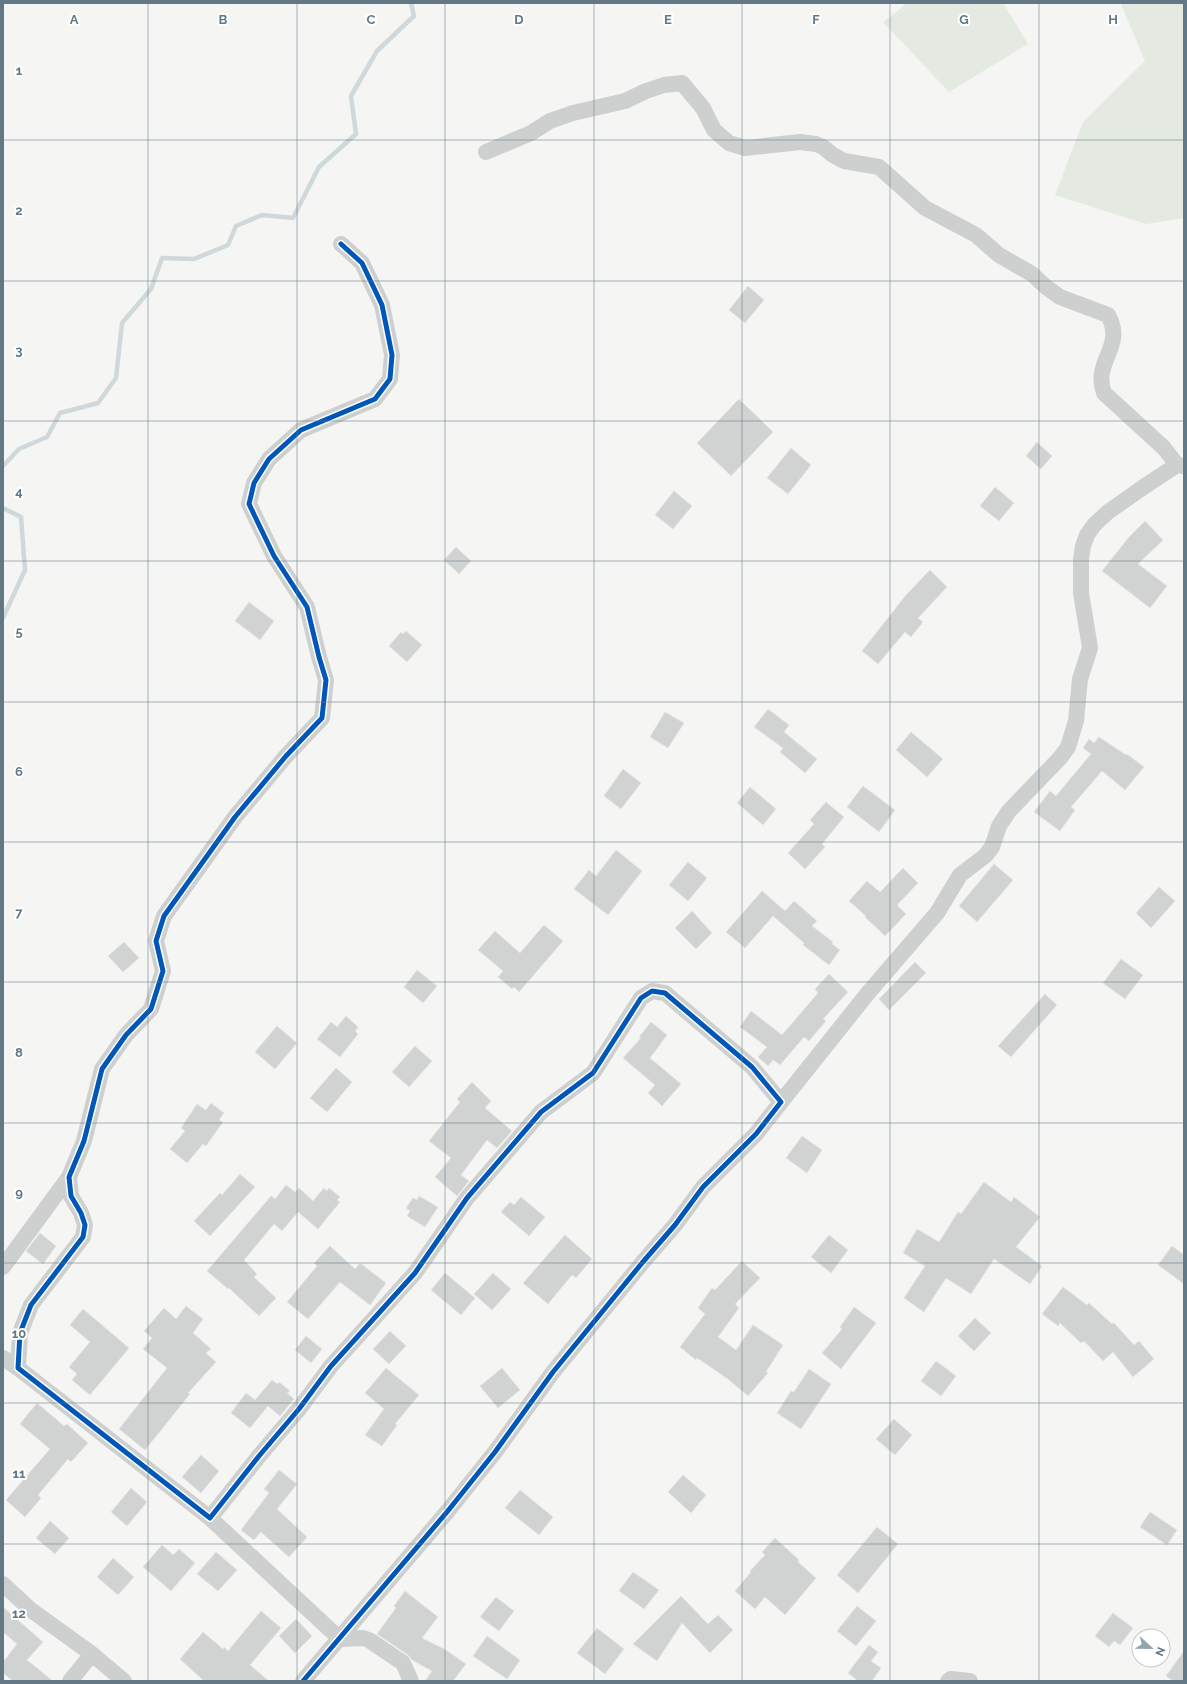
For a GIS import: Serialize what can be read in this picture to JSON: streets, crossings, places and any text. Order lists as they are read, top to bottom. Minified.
{"north":"right","grid":{"columns":["A","B","C","D","E","F","G","H"],"rows":["1","2","3","4","5","6","7","8","9","10","11","12"]}}
